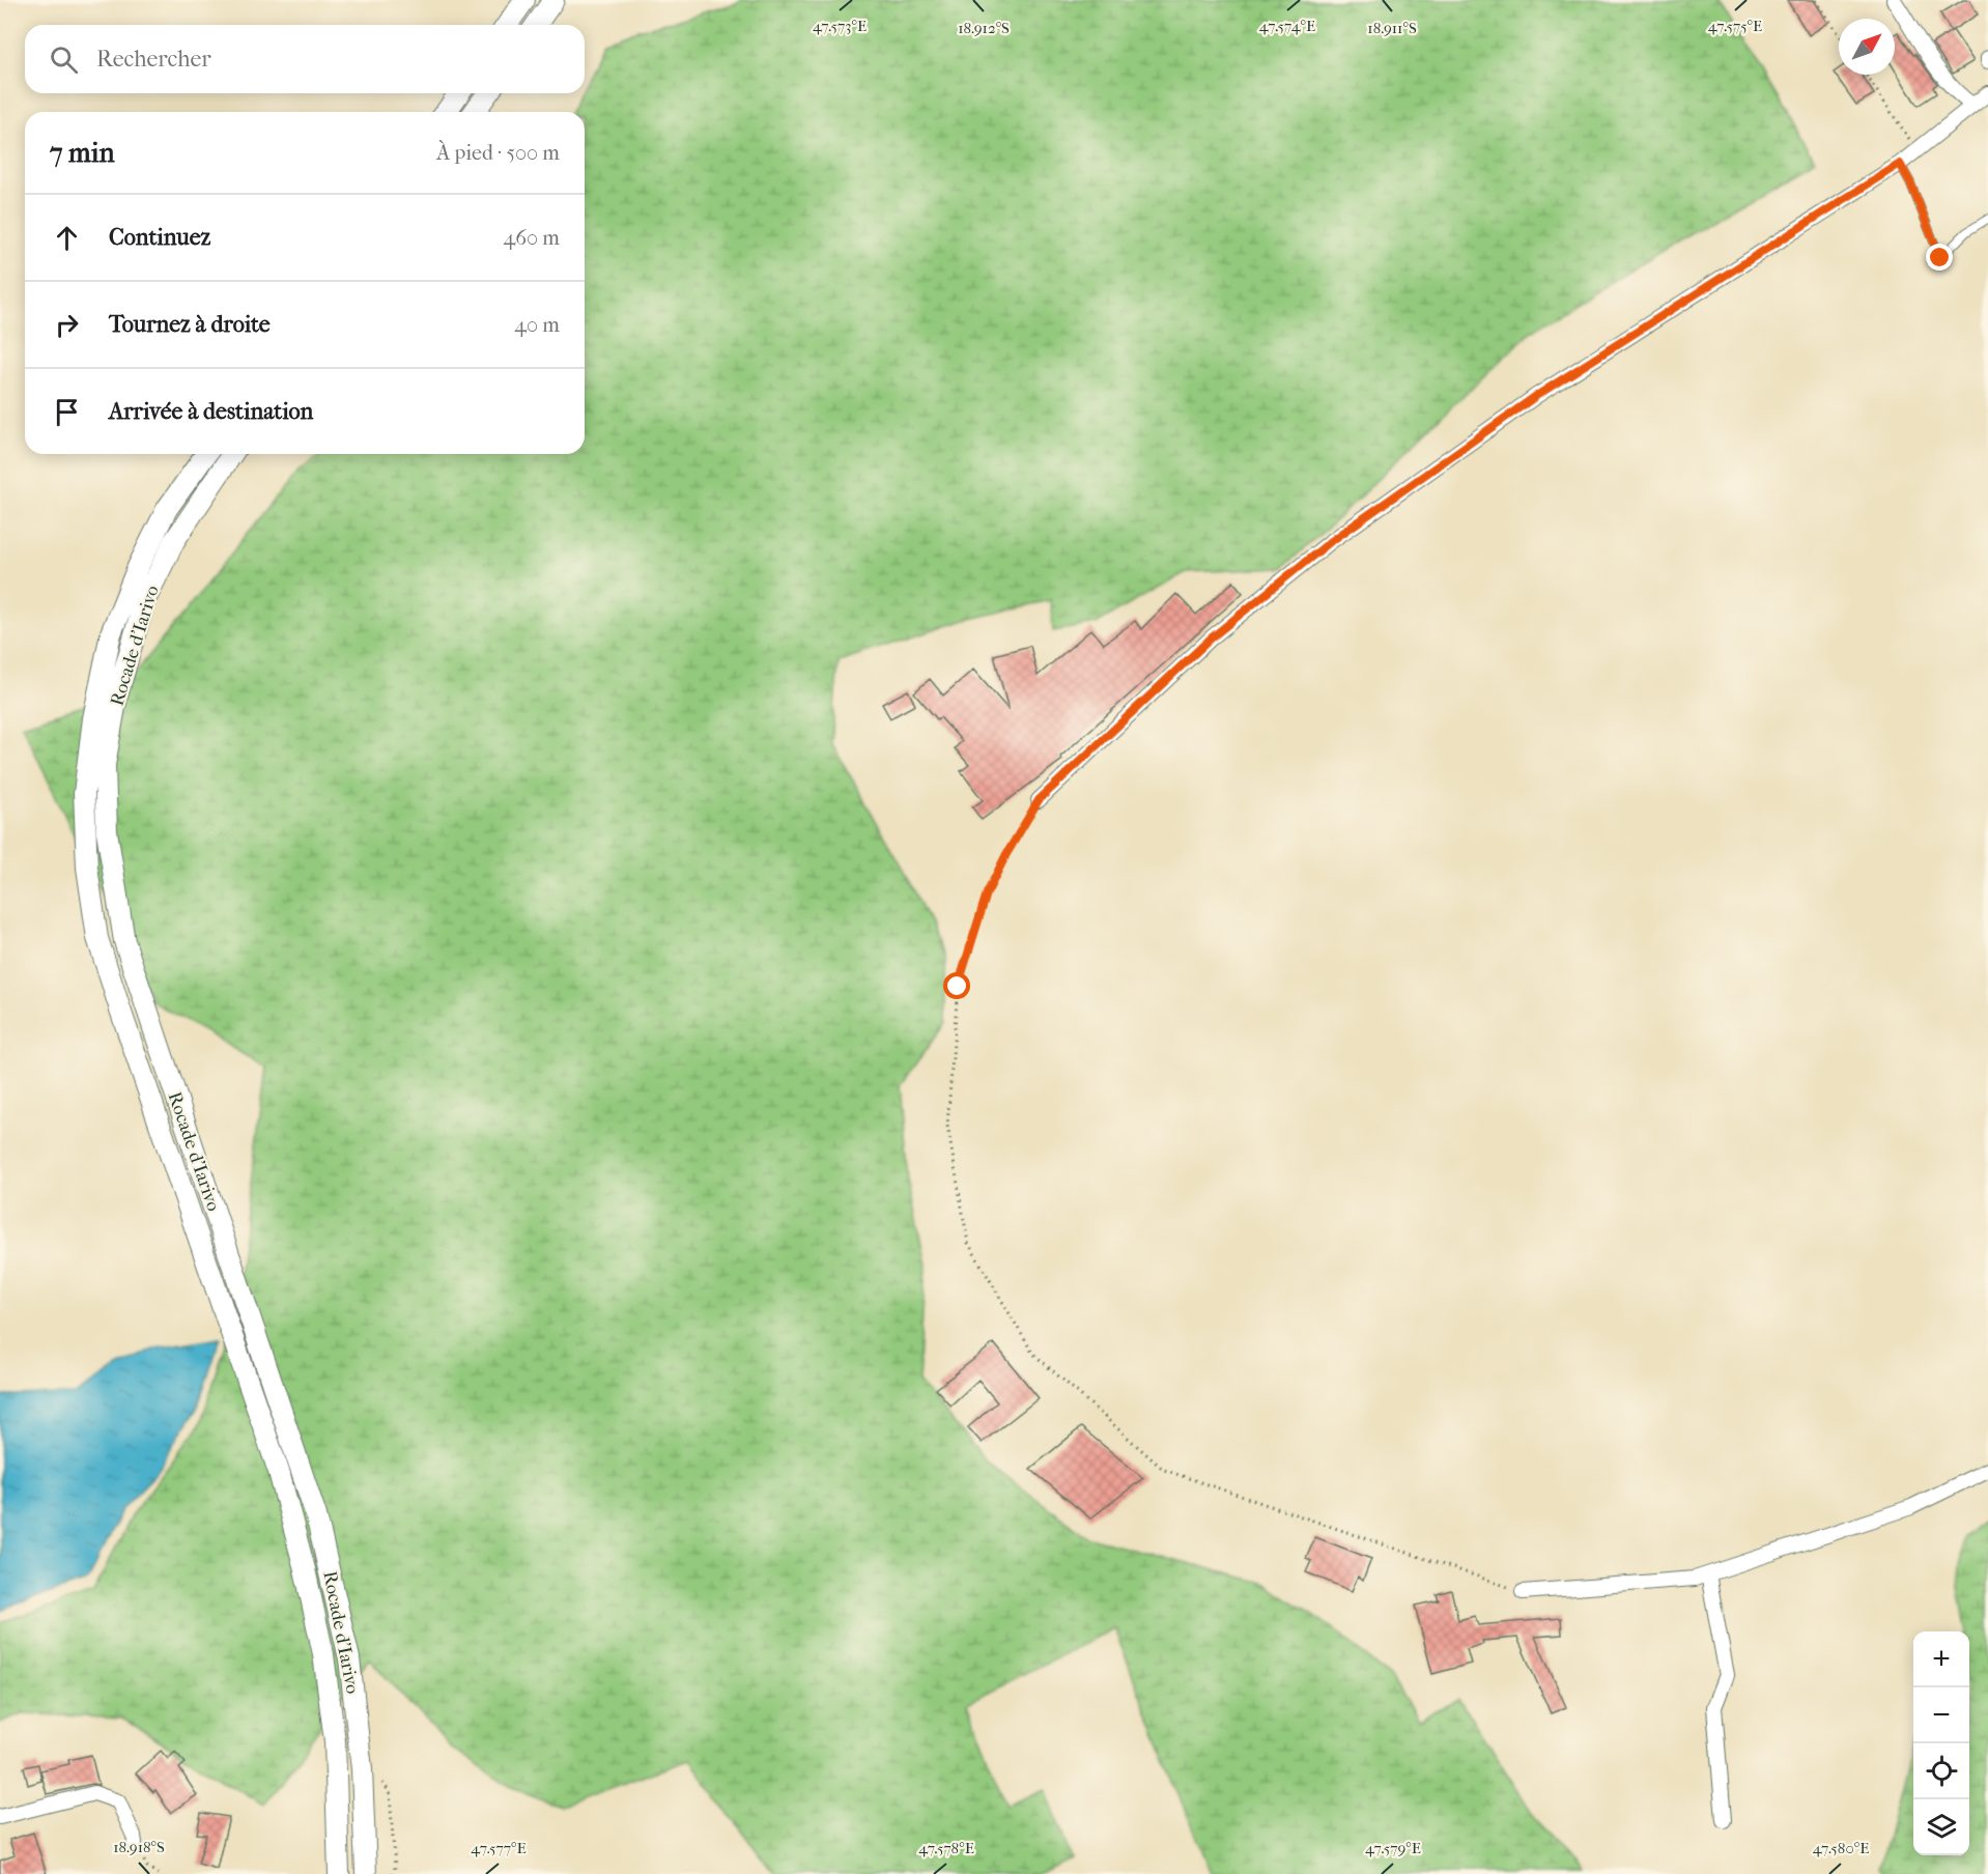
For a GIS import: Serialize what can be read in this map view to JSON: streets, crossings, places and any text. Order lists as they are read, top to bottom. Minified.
{"streets":{"main road":["Rocade d'Iarivo"]},"north":"top right","page":{"search":"Rechercher","heading":["7 min","À pied · 500 m"],"list":[["Continuez","460 m"],["Tournez à droite","40 m"],"Arrivée à destination"],"map_buttons":["+","−"]},"coordinates":["47.573°E","47.574°E","47.575°E","18.912°S","18.911°S","18.918°S","47.577°E","47.578°E","47.579°E","47.580°E"]}
